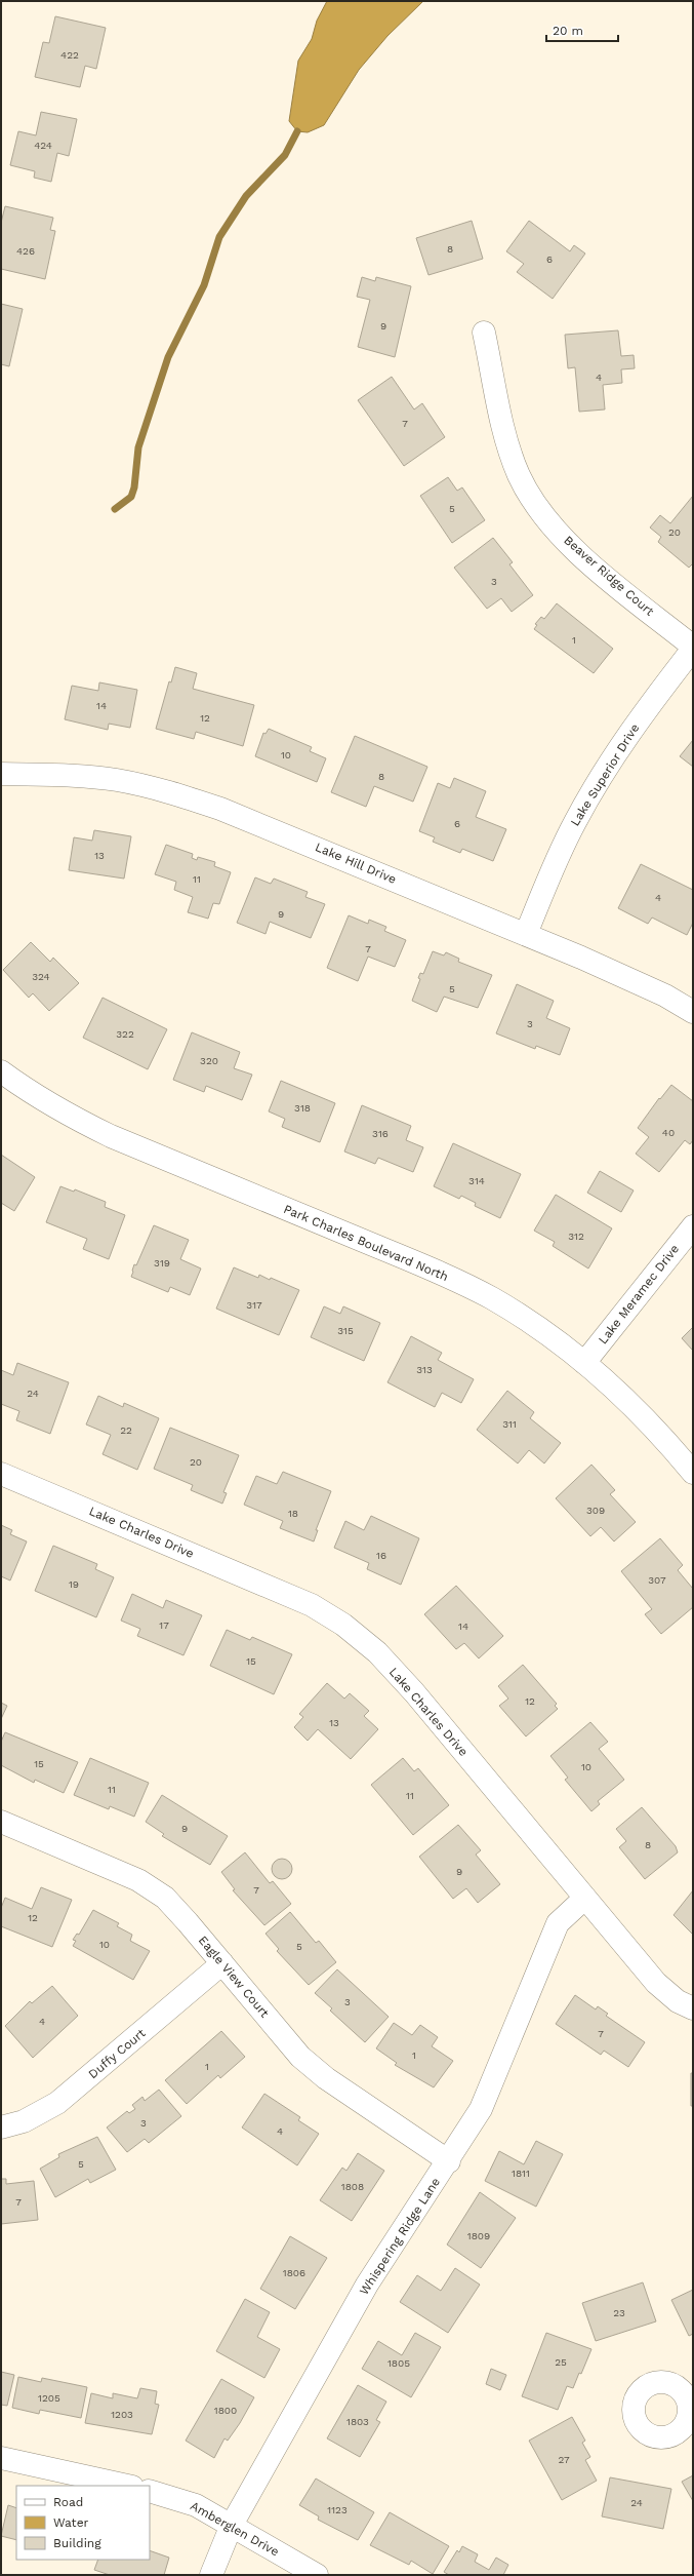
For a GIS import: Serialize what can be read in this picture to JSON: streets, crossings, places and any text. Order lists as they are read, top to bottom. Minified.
{"streets":{"street":["Beaver Ridge Court","Lake Superior Drive","Lake Hill Drive","Park Charles Boulevard North","Lake Meramec Drive","Lake Charles Drive","Eagle View Court","Duffy Court","Whispering Ridge Lane","Amberglen Drive"]},"crossings":[["Beaver Ridge Court","Lake Superior Drive"],["Lake Superior Drive","Lake Hill Drive"],["Park Charles Boulevard North","Lake Meramec Drive"],["Lake Charles Drive","Whispering Ridge Lane"],["Eagle View Court","Duffy Court"],["Eagle View Court","Whispering Ridge Lane"],["Whispering Ridge Lane","Amberglen Drive"]],"house_numbers":["422","424","8","426","6","9","4","7","5","20","3","1","14","12","10","8","6","13","11","4","9","7","324","5","3","322","320","318","40","316","314","312","319","317","315","313","24","311","22","20","309","18","16","307","19","17","14","15","12","13","15","10","11","11","9","8","9","7","12","10","5","3","4","7","1","1","3","4","5","1811","1808","7","1809","1806","23","25","1805","1205","1800","1203","1803","27","24","1123"],"legend":["Road","Water","Building"],"scale_bar":"20 m"}
